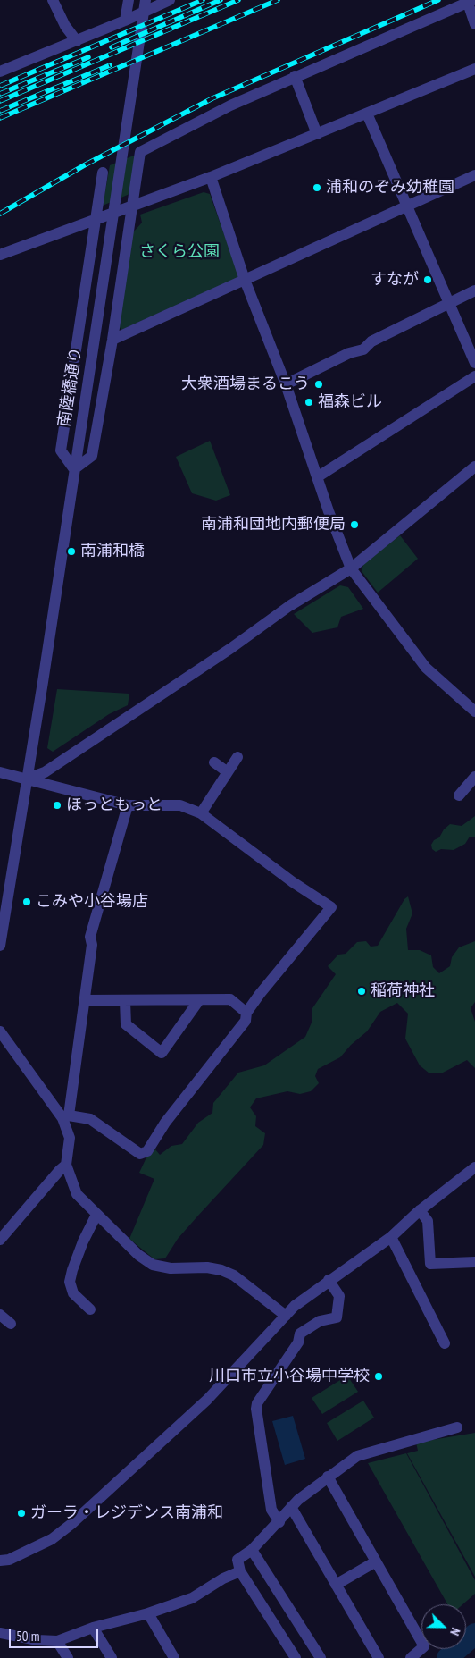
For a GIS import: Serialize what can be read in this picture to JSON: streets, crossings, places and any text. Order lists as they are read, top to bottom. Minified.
{"streets":{"street":["南陸橋通り"]},"parks":["さくら公園"],"places":["浦和のぞみ幼稚園","すなが","大衆酒場まるこう","福森ビル","南浦和団地内郵便局","南浦和橋","ほっともっと","こみや小谷場店","稲荷神社","川口市立小谷場中学校","ガーラ・レジデンス南浦和"],"scale_bar":"50 m","north":"bottom right"}
